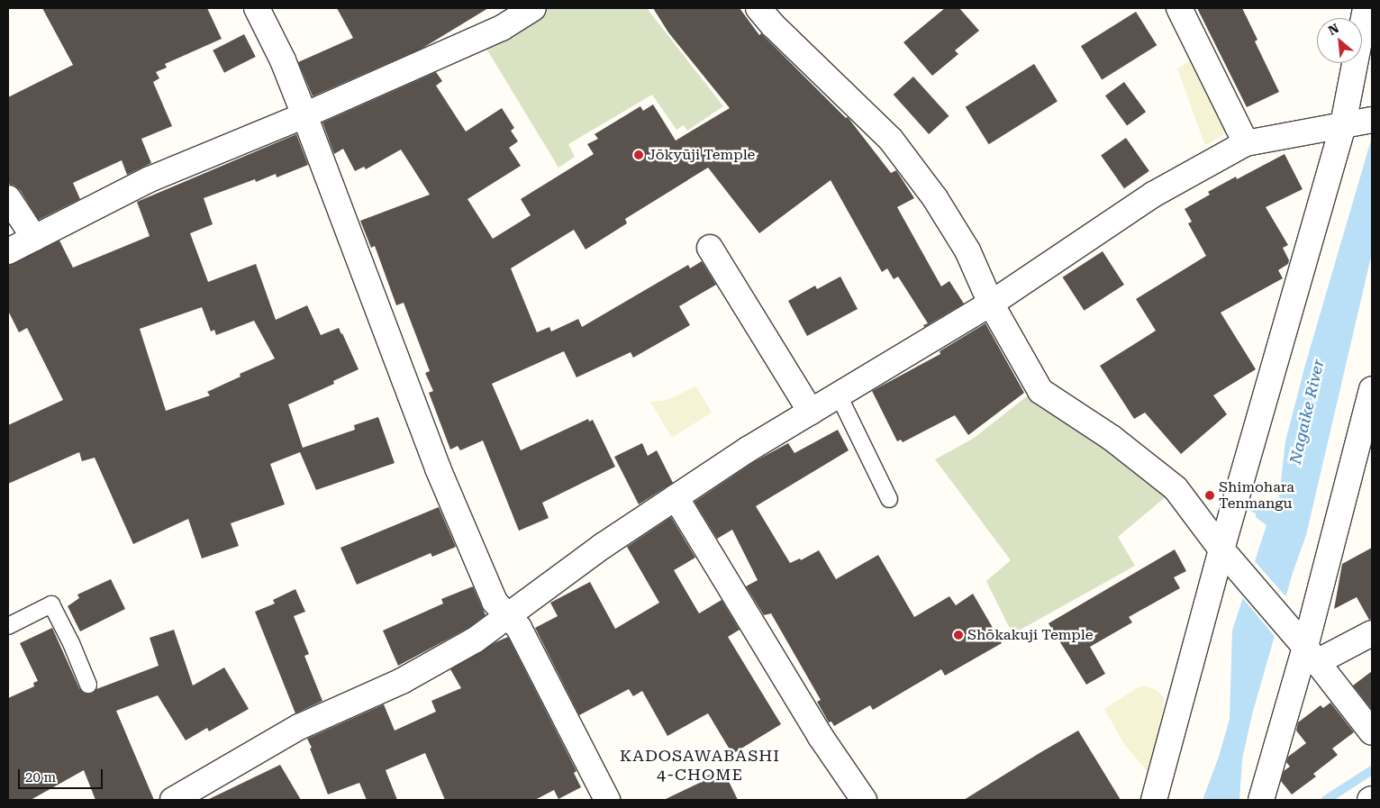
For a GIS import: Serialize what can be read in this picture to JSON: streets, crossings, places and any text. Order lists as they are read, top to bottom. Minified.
{"districts":["KADOSAWABASHI 4-CHOME"],"water":["Nagaike River"],"places":["Jōkyūji Temple","Shimohara Tenmangu","Shōkakuji Temple"],"scale_bar":"20 m","north":"top left"}
